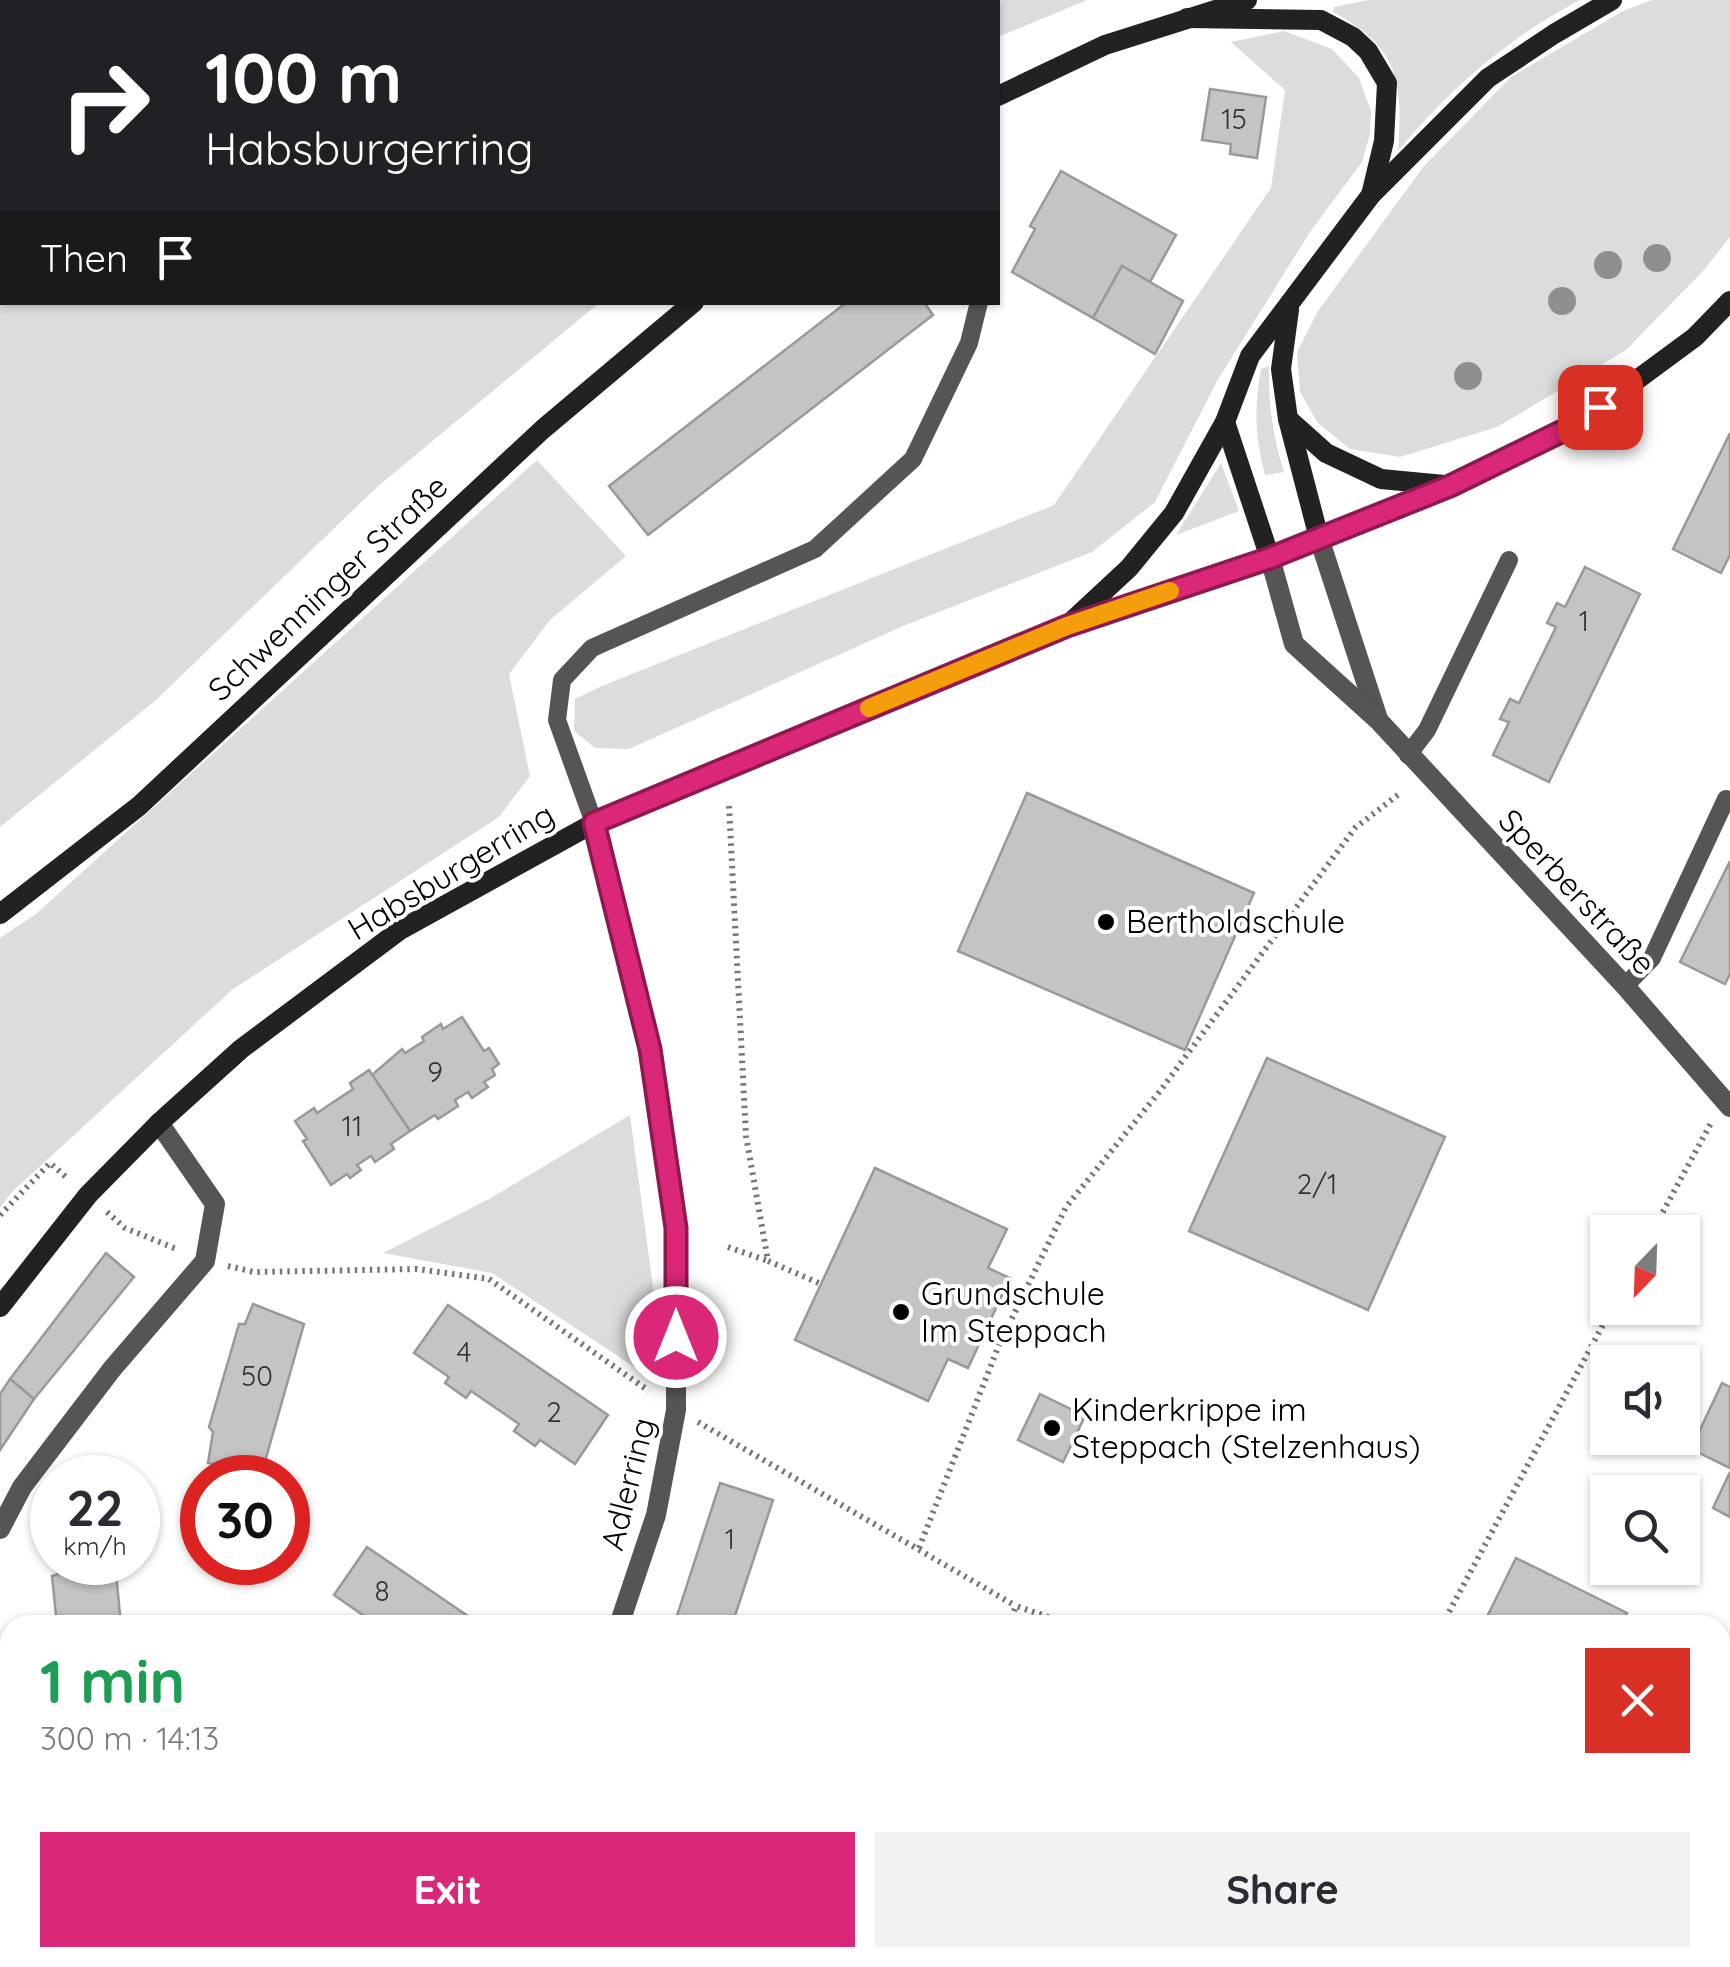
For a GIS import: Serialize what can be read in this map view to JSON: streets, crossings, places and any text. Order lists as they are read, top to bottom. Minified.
{"streets":{"main road":["Schwenninger Straße","Habsburgerring"],"street":["Sperberstraße","Adlerring"]},"crossings":[["Habsburgerring","Sperberstraße"],["Habsburgerring","Adlerring"]],"places":["Bertholdschule","Grundschule Im Steppach","Kinderkrippe im Steppach (Stelzenhaus)"],"house_numbers":["15","1","9","11","2/1","4","50","2","1","8"],"north":"bottom left","page":{"turn":["100 m","Habsburgerring"],"then":"Then","speed":"22 km/h","limit":"30","heading":["1 min","300 m · 14:13"],"buttons":["Exit","Share"]}}
